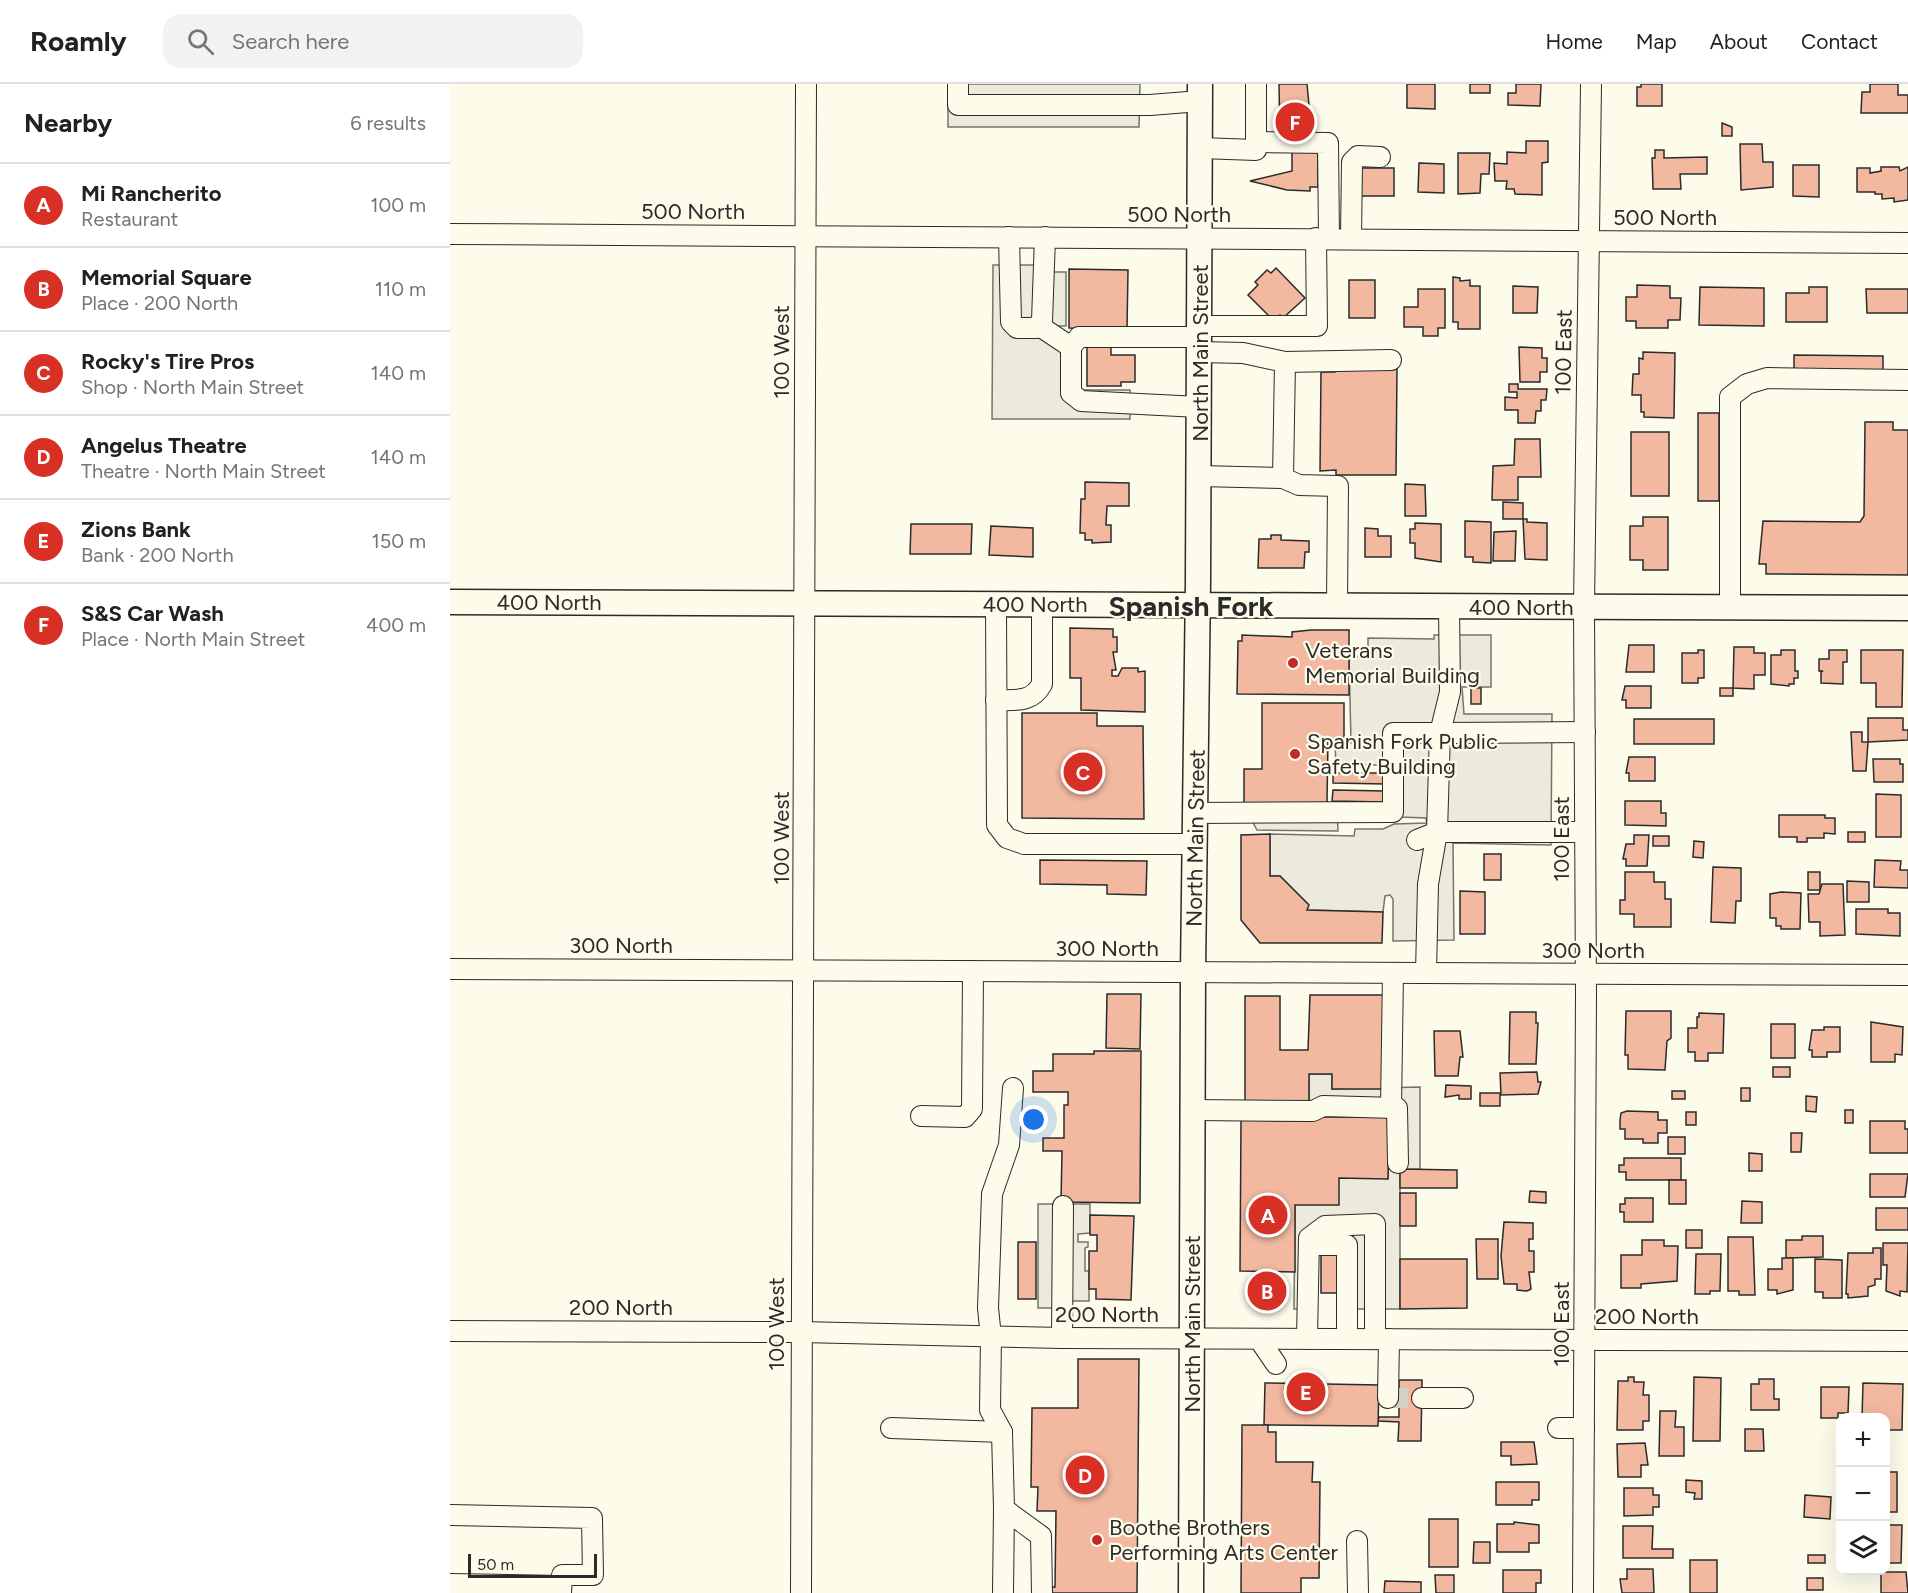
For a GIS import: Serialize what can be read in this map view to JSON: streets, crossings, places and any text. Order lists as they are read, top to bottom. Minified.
{"streets":{"main road":["North Main Street","400 North"],"street":["500 North","100 West","100 East","300 North","200 North"]},"crossings":[["500 North","100 West"],["500 North","100 East"],["500 North","North Main Street"],["100 West","400 North"],["100 West","300 North"],["100 West","200 North"],["100 East","400 North"],["100 East","300 North"],["100 East","200 North"],["North Main Street","400 North"],["North Main Street","300 North"],["North Main Street","200 North"]],"districts":["Spanish Fork"],"places":["Veterans Memorial Building","Spanish Fork Public Safety Building","Boothe Brothers Performing Arts Center"],"scale_bar":"50 m","page":{"header":"Roamly","search":"Search here","nav":["Home","Map","About","Contact"],"heading":["Nearby","6 results"],"pins":["F","C","A","B","E","D"],"list":[{"mark":"A","name":"Mi Rancherito","note":"Restaurant","value":"100 m"},{"mark":"B","name":"Memorial Square","note":"Place · 200 North","value":"110 m"},{"mark":"C","name":"Rocky's Tire Pros","note":"Shop · North Main Street","value":"140 m"},{"mark":"D","name":"Angelus Theatre","note":"Theatre · North Main Street","value":"140 m"},{"mark":"E","name":"Zions Bank","note":"Bank · 200 North","value":"150 m"},{"mark":"F","name":"S&S Car Wash","note":"Place · North Main Street","value":"400 m"}],"map_buttons":["+","−"],"scale":"50 m"}}
